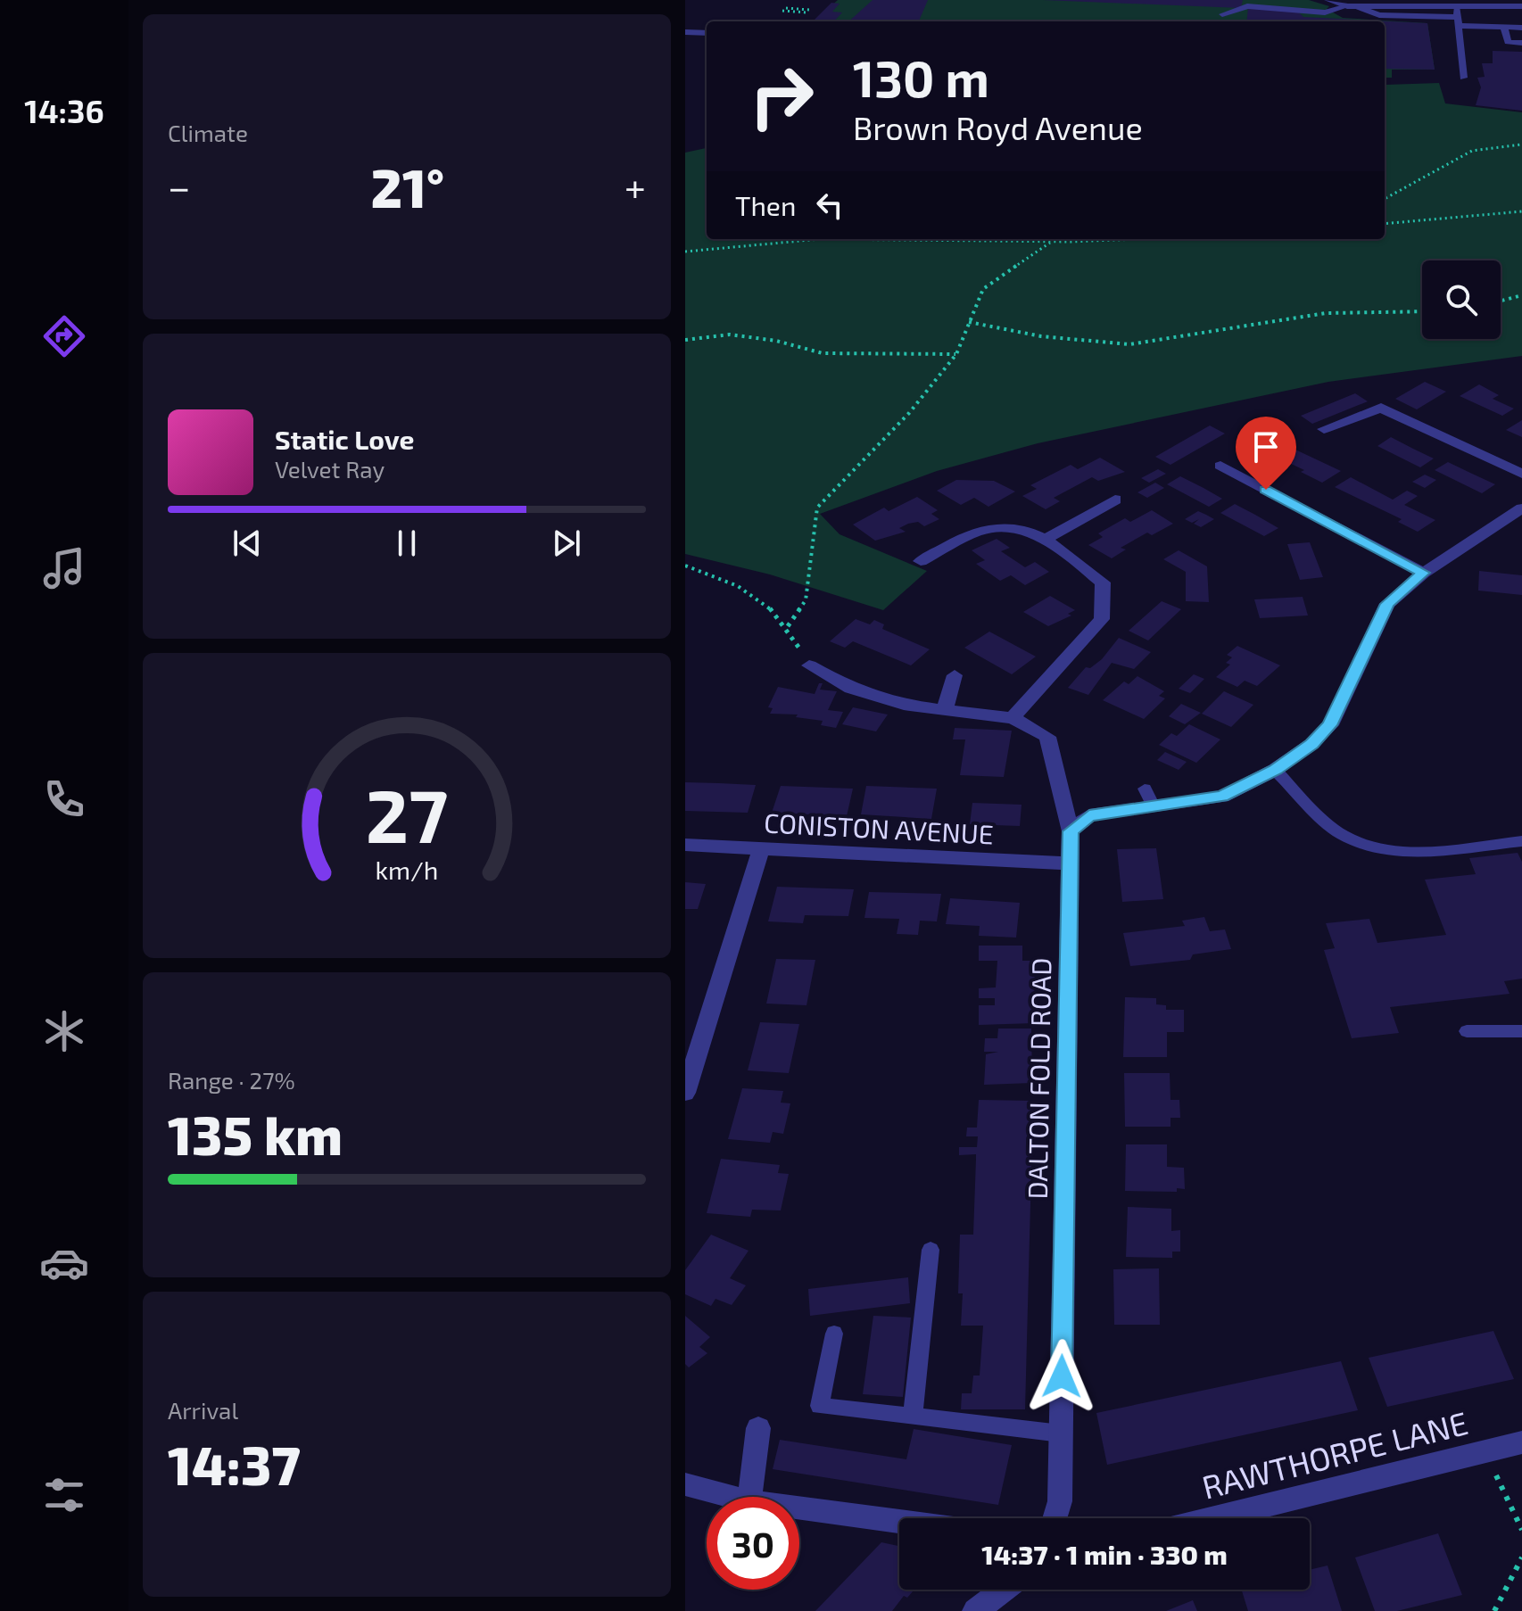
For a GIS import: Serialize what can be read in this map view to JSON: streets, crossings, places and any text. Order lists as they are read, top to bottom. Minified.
{"streets":{"street":["CONISTON AVENUE","DALTON FOLD ROAD","RAWTHORPE LANE"]},"crossings":[["CONISTON AVENUE","DALTON FOLD ROAD"]],"page":{"tabs":"14:36","tile":["Climate",["Range · 27%","135 km"],["Arrival","14:37"]],"turn":["130 m","Brown Royd Avenue"],"heat":["−","21°","+"],"then":"Then","song":["Static Love","Velvet Ray"],"limit":"30","trip":"14:37 · 1 min · 330 m","gauge":["27","km/h"]}}
